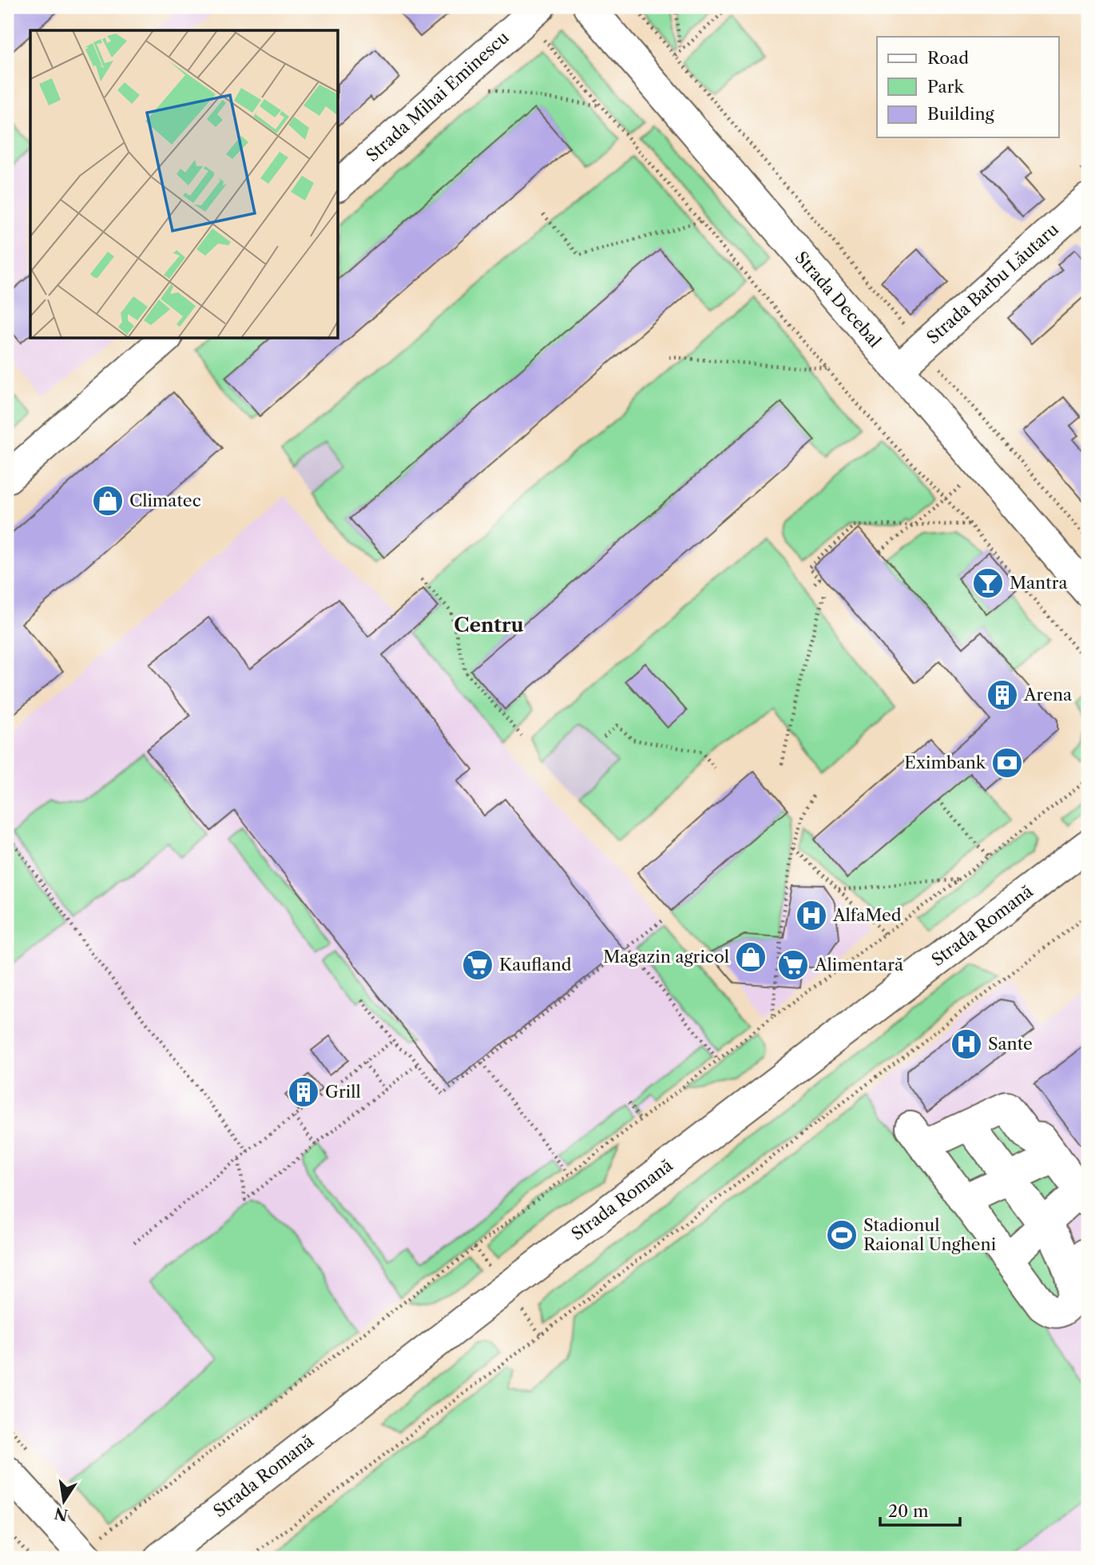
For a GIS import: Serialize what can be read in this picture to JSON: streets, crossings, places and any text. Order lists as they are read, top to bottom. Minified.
{"streets":{"street":["Strada Mihai Eminescu","Strada Barbu Lăutaru","Strada Decebal","Strada Romană"]},"crossings":[["Strada Barbu Lăutaru","Strada Decebal"]],"districts":["Centru"],"places":{"shop":["Climatec","Magazin agricol"],"bar":["Mantra"],"building":["Arena","Grill"],"bank":["Eximbank"],"hospital":["AlfaMed","Sante"],"supermarket":["Kaufland","Alimentară"],"sports":["Stadionul Raional Ungheni"]},"legend":["Road","Park","Building"],"scale_bar":"20 m","north":"bottom"}
